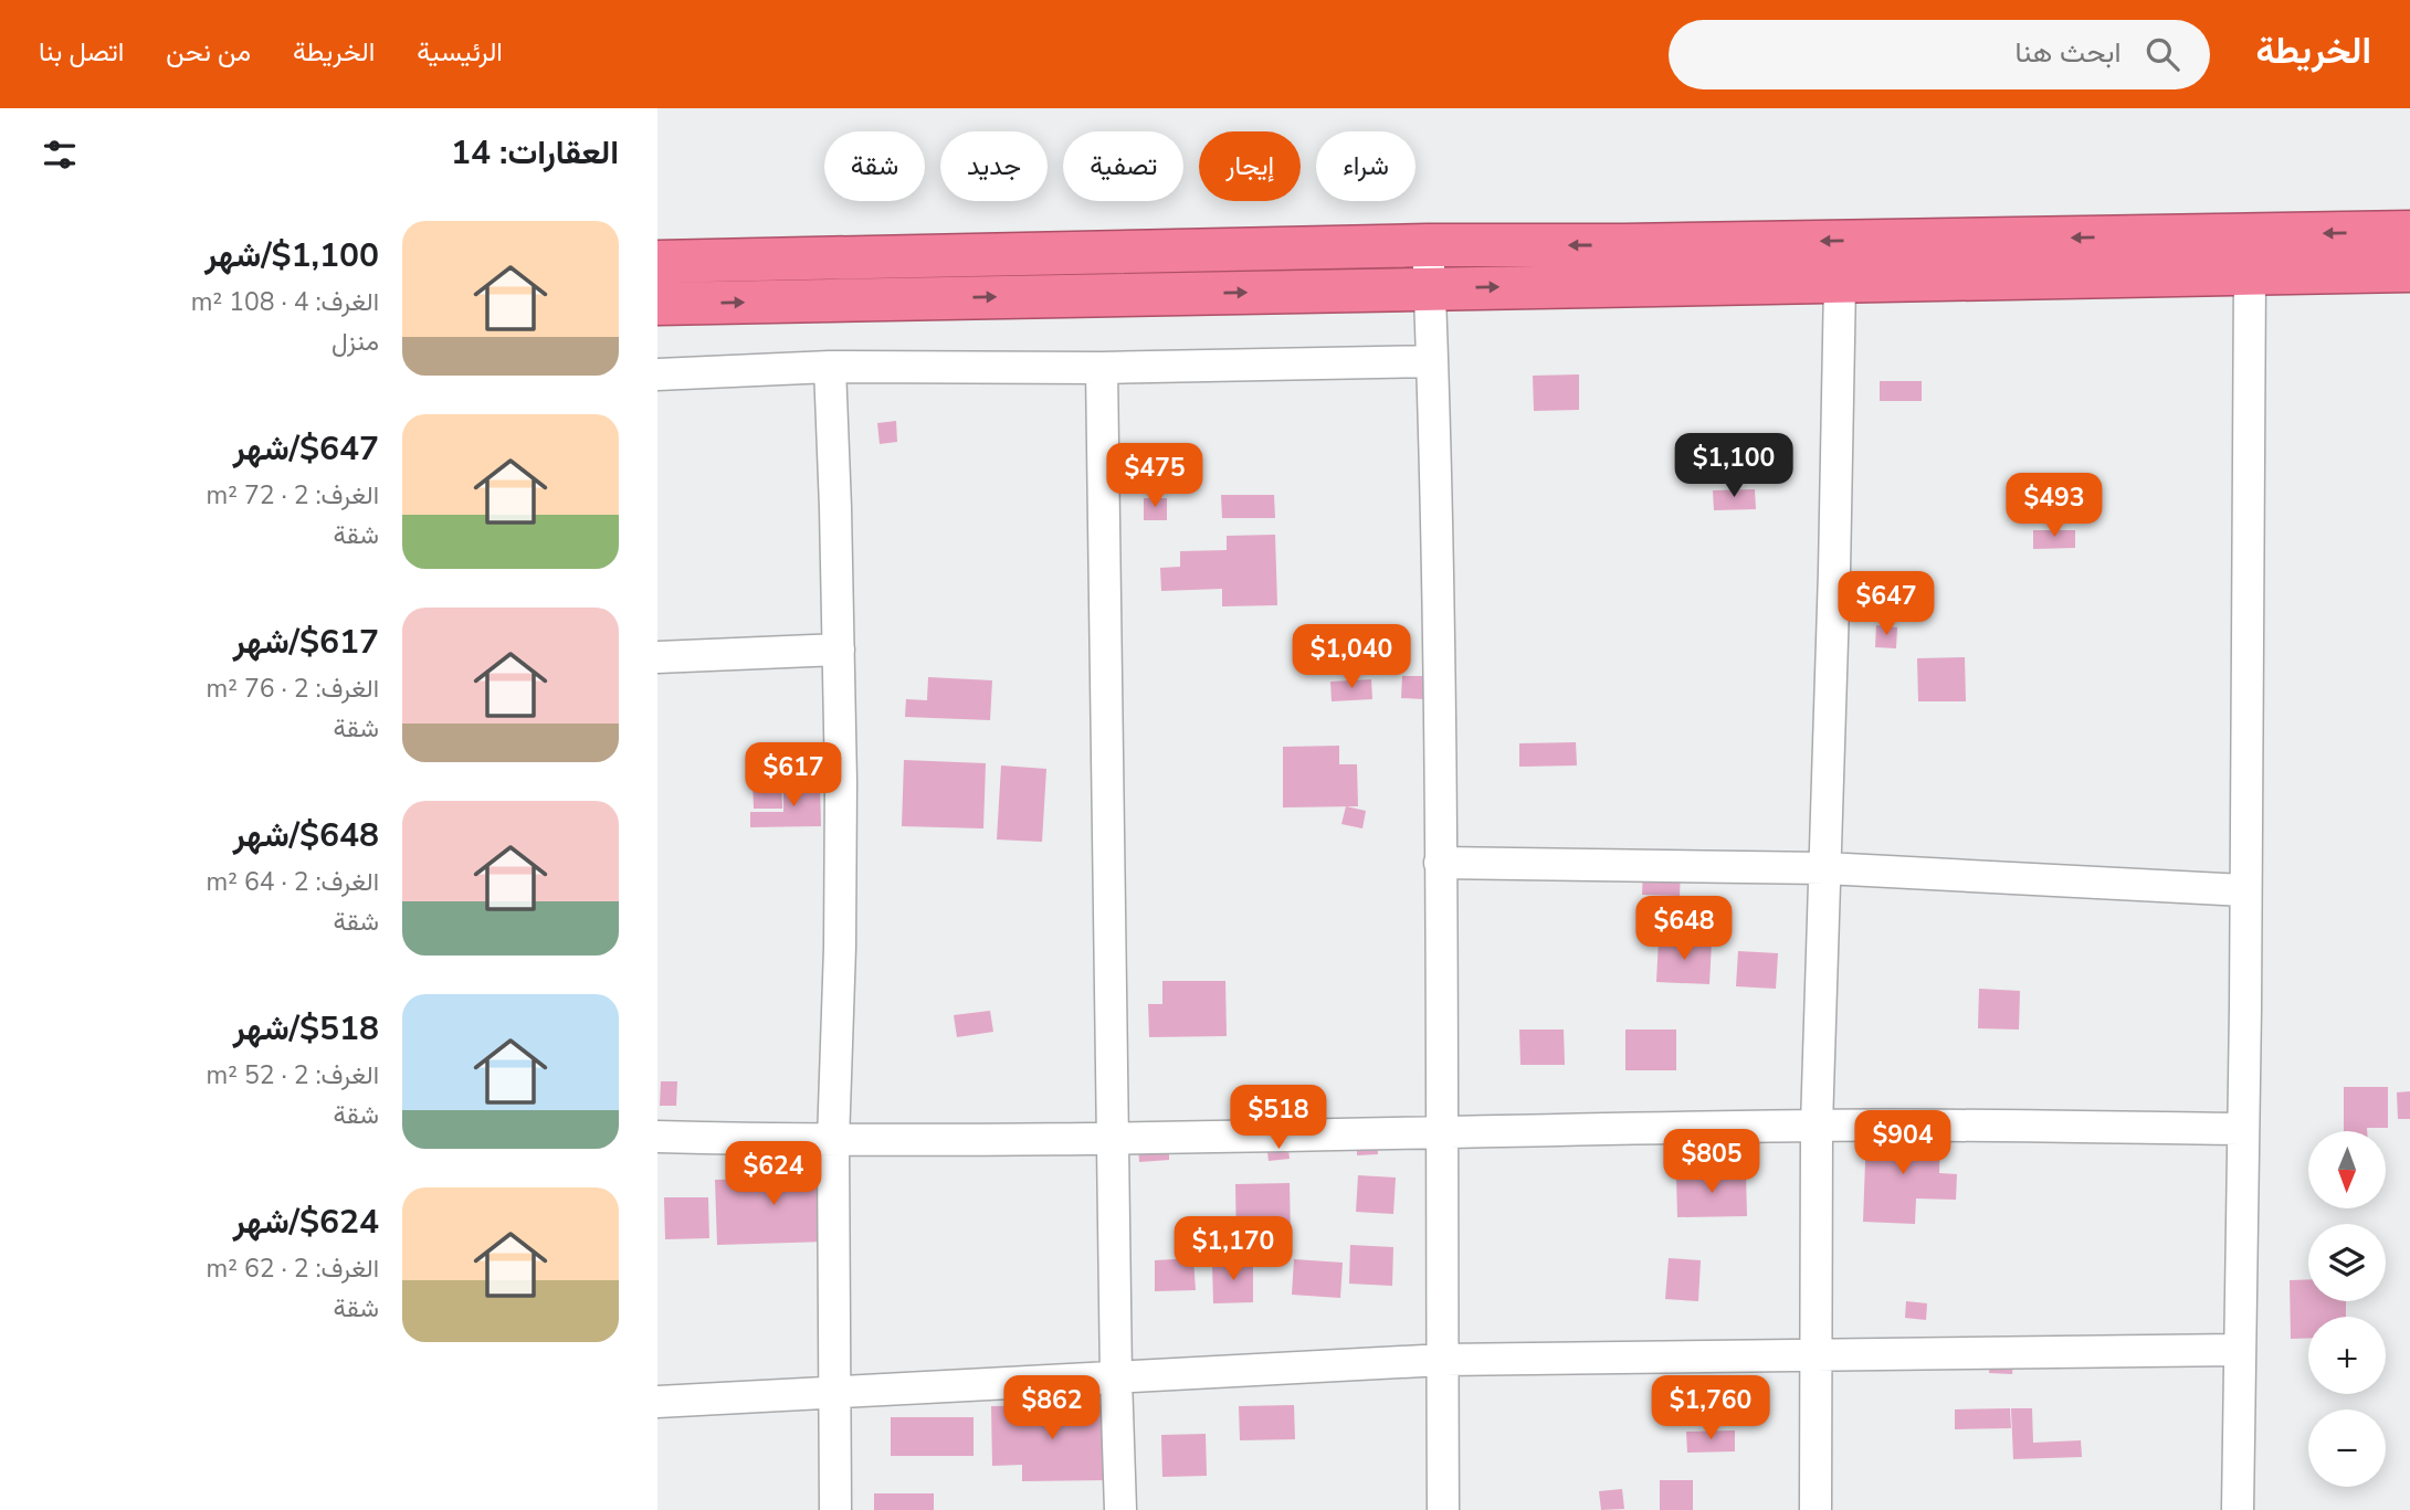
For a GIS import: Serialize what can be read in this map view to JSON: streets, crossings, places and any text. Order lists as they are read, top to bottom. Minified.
{"north":"bottom","page":{"header":"الخريطة","search":"ابحث هنا","nav":["الرئيسية","الخريطة","من نحن","اتصل بنا"],"heading":"العقارات: 14","chip":["شراء","إيجار","تصفية","جديد","شقة"],"list":[{"name":"$1,100/شهر","note":"الغرف: 4 · 108 m² · منزل"},{"name":"$647/شهر","note":"الغرف: 2 · 72 m² · شقة"},{"name":"$617/شهر","note":"الغرف: 2 · 76 m² · شقة"},{"name":"$648/شهر","note":"الغرف: 2 · 64 m² · شقة"},{"name":"$518/شهر","note":"الغرف: 2 · 52 m² · شقة"},{"name":"$624/شهر","note":"الغرف: 2 · 62 m² · شقة"}],"price":["$1,100","$475","$493","$647","$1,040","$617","$648","$518","$904","$805","$624","$1,170","$862","$1,760"],"map_buttons":["+","−"]}}
